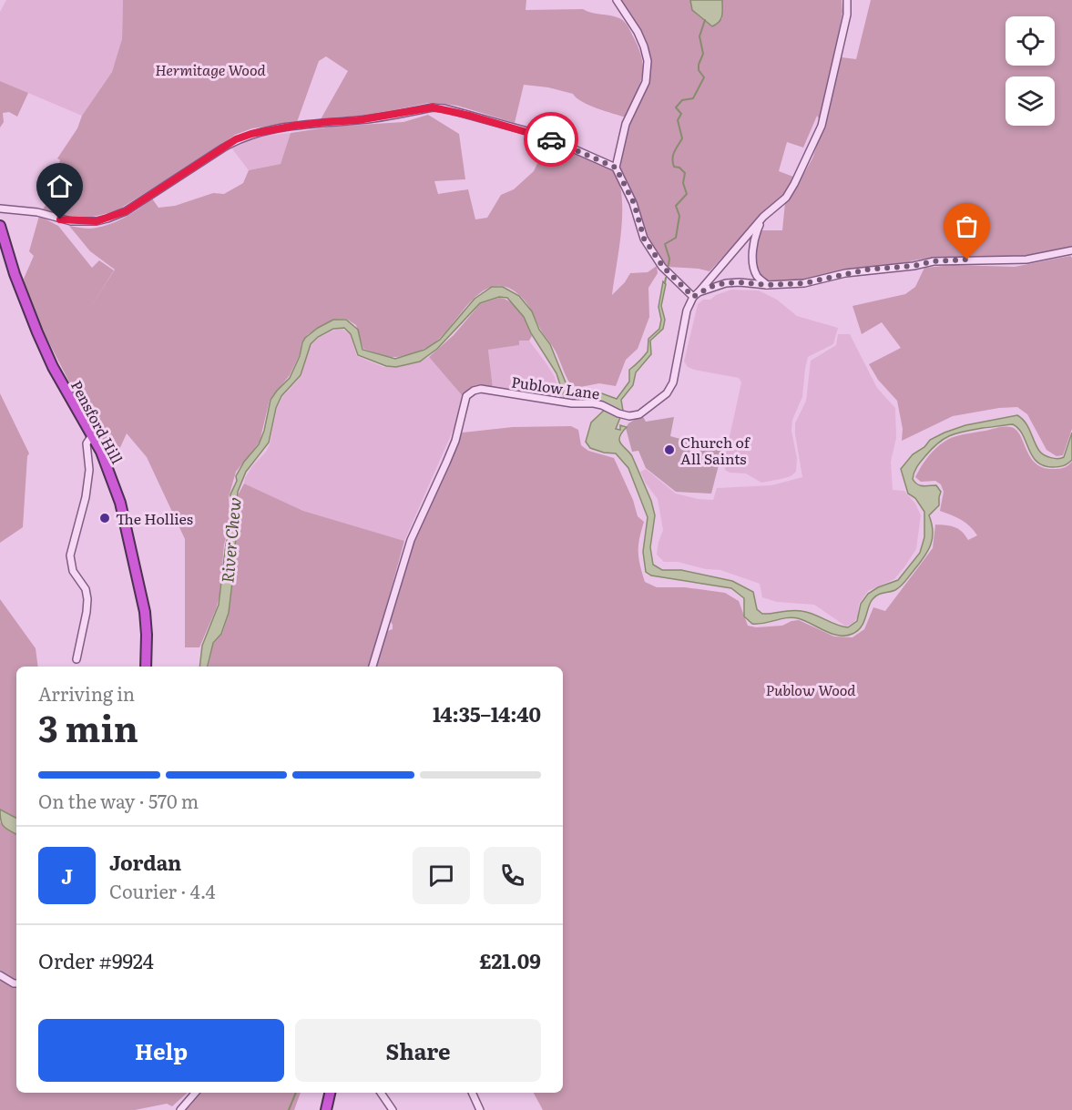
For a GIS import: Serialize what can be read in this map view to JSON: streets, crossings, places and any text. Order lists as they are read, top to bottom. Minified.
{"streets":{"highway":["Pensford Hill"],"street":["Publow Lane"]},"water":["River Chew"],"parks":["Hermitage Wood","Publow Wood"],"places":["Church of All Saints","The Hollies"],"page":{"heading":["3 min","Arriving in","14:35–14:40"],"panel":["Jordan","Courier · 4.4","Order #9924","£21.09"],"bar":"On the way · 570 m","round":"J","buttons":["Help","Share"]}}
